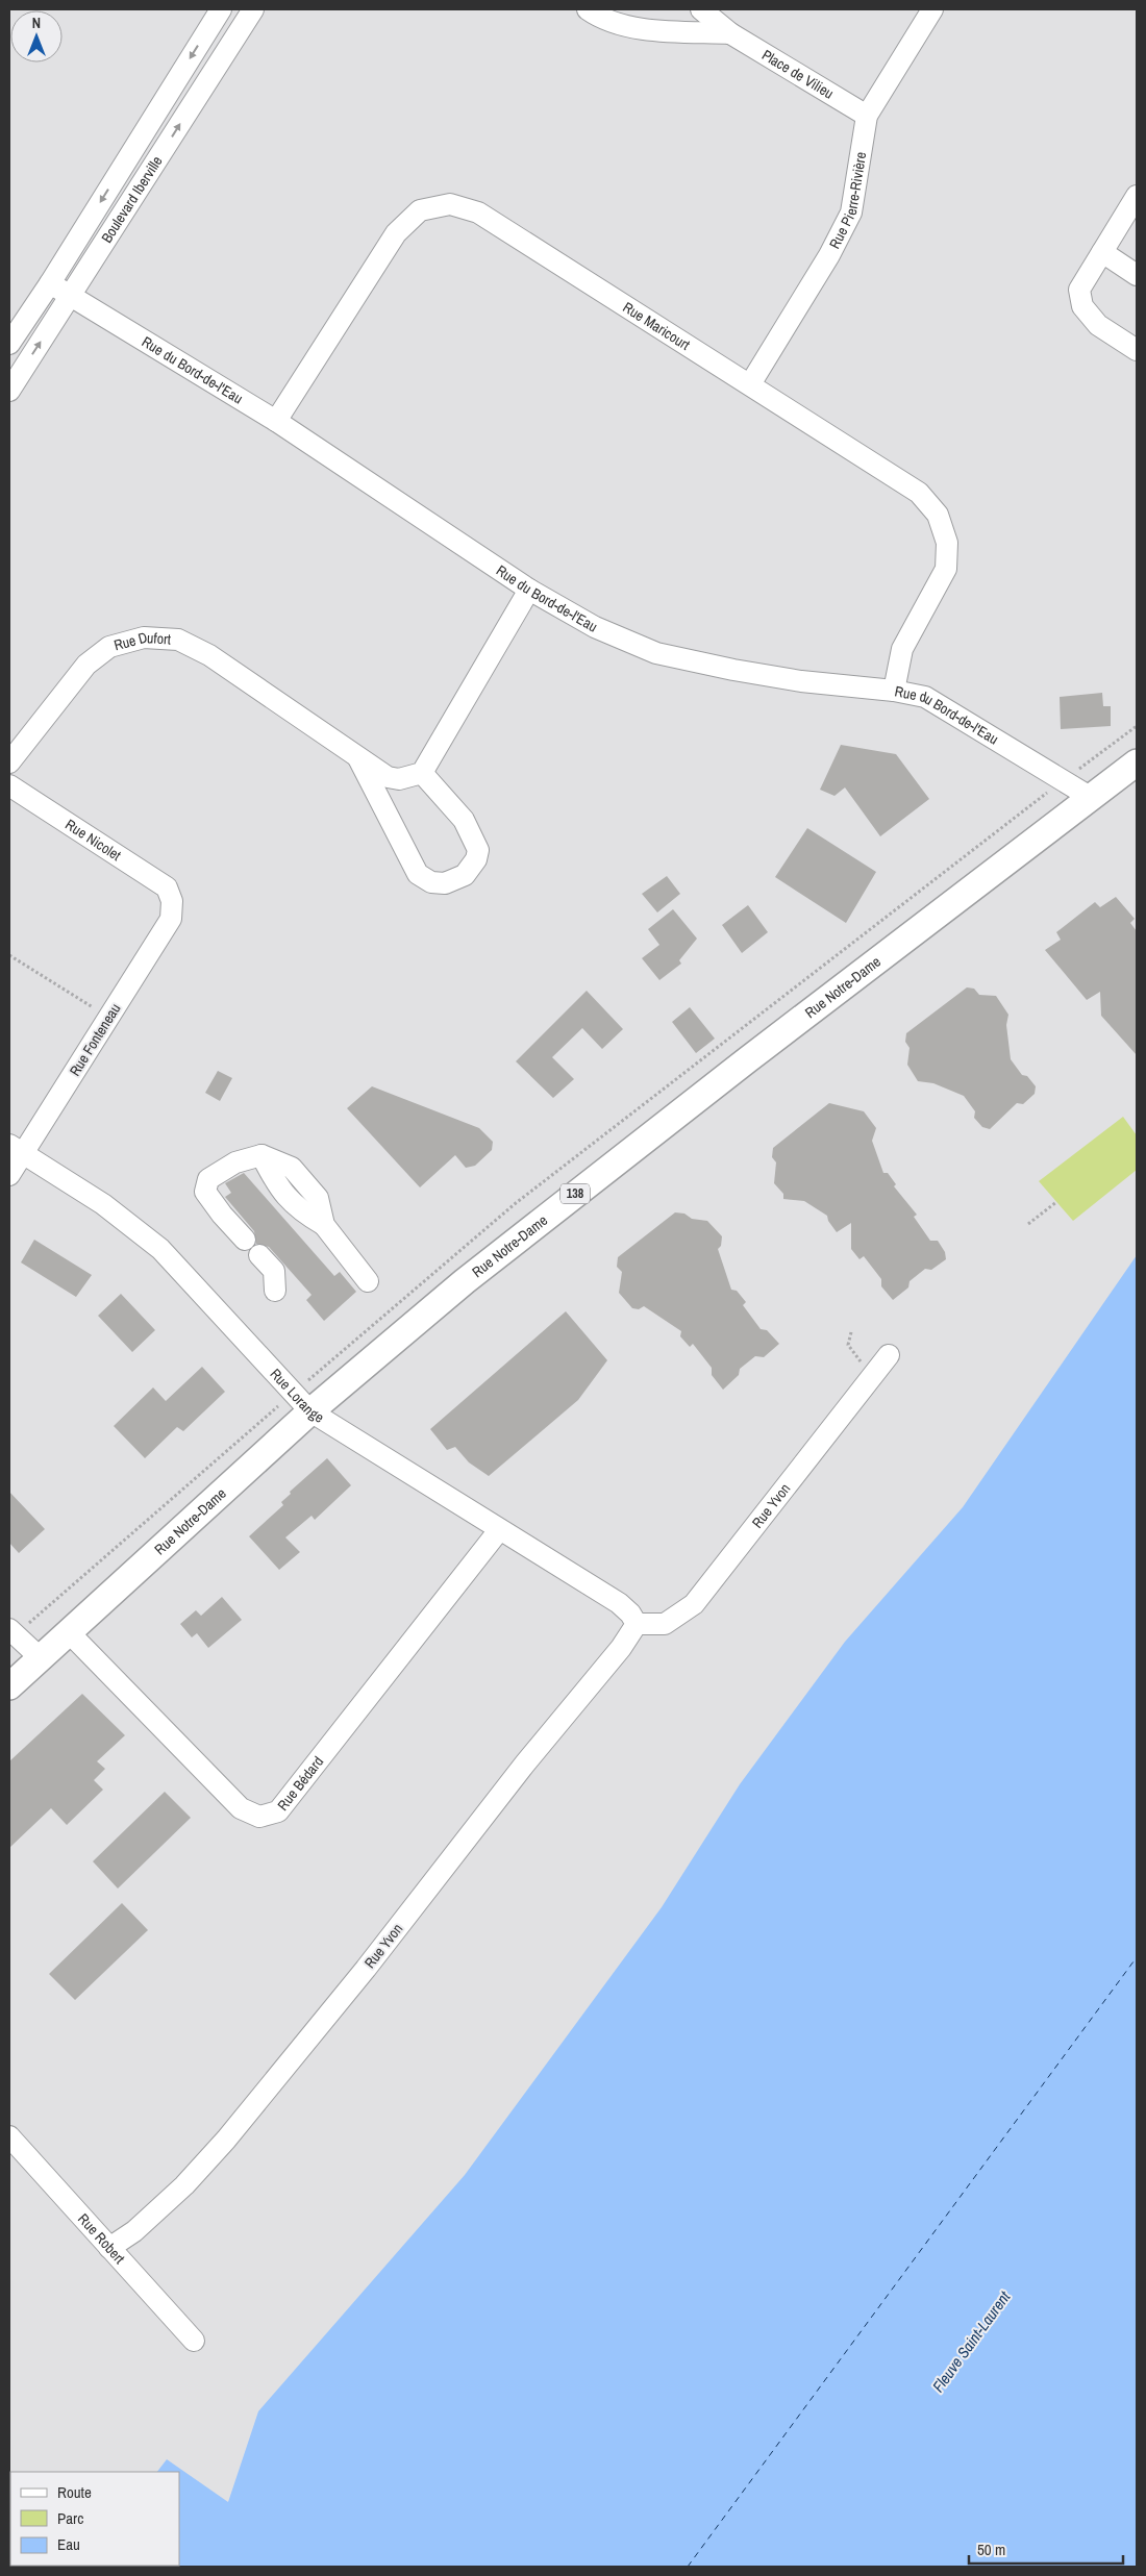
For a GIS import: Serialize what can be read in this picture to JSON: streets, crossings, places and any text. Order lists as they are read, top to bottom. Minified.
{"streets":{"main road":["Rue Notre-Dame","138"],"street":["Place de Vilieu","Rue Pierre-Rivière","Boulevard Iberville","Rue Maricourt","Rue du Bord-de-l'Eau","Rue Dufort","Rue Nicolet","Rue Fonteneau","Rue Lorange","Rue Yvon","Rue Bédard","Rue Robert"]},"crossings":[["Place de Vilieu","Rue Pierre-Rivière"],["Rue Pierre-Rivière","Rue Maricourt"],["Boulevard Iberville","Rue du Bord-de-l'Eau"],["Rue Maricourt","Rue du Bord-de-l'Eau"],["Rue du Bord-de-l'Eau","Rue Notre-Dame"],["Rue Nicolet","Rue Fonteneau"],["Rue Notre-Dame","Rue Lorange"],["Rue Notre-Dame","Rue Bédard"],["Rue Fonteneau","Rue Lorange"],["Rue Lorange","Rue Yvon"],["Rue Lorange","Rue Bédard"],["Rue Yvon","Rue Robert"]],"water":["Fleuve Saint-Laurent"],"legend":["Route","Parc","Eau"],"scale_bar":"50 m","north":"top"}
